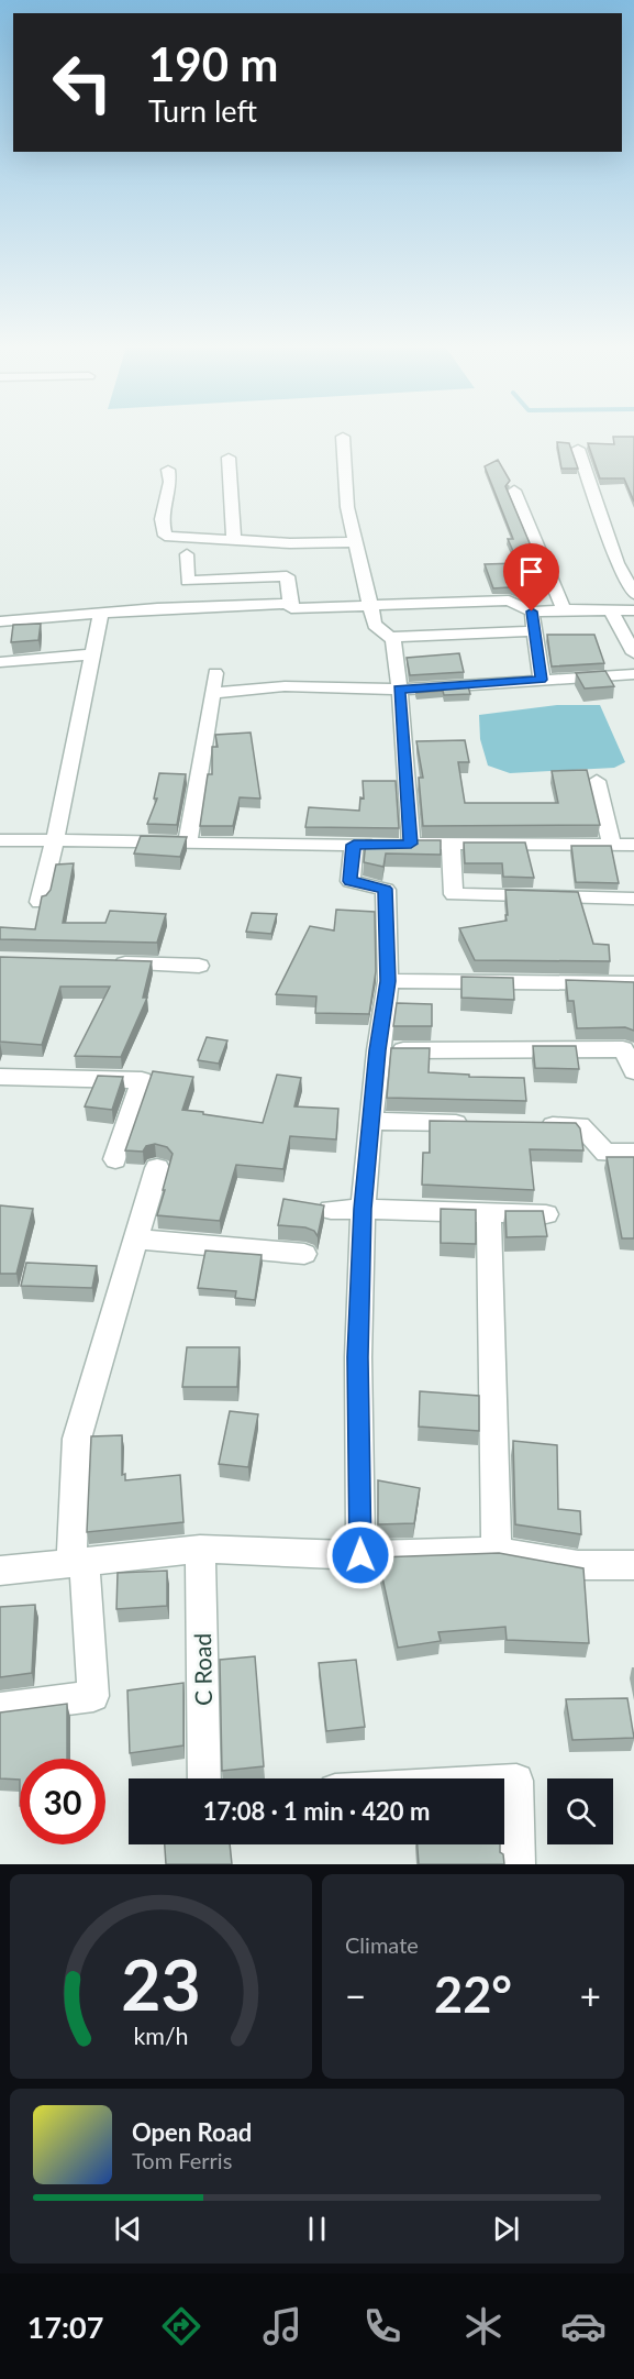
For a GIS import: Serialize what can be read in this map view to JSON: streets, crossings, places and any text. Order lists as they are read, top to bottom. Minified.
{"streets":{"street":["C Road"]},"page":{"turn":["190 m","Turn left"],"limit":"30","trip":"17:08 · 1 min · 420 m","tile":"Climate","heat":["−","22°","+"],"song":["Open Road","Tom Ferris"],"tabs":"17:07","gauge":["23","km/h"]}}
